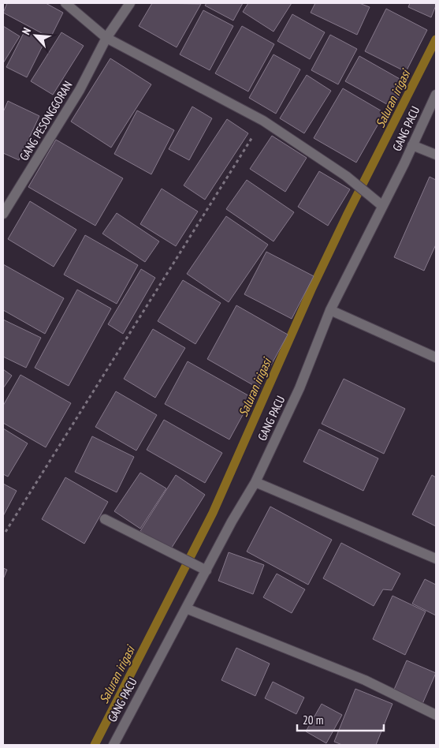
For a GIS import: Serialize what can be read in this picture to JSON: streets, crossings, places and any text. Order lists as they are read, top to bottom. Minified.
{"streets":{"street":["GANG PESONGGORAN","GANG PACU"]},"water":["Saluran irigasi"],"scale_bar":"20 m","north":"top left"}
